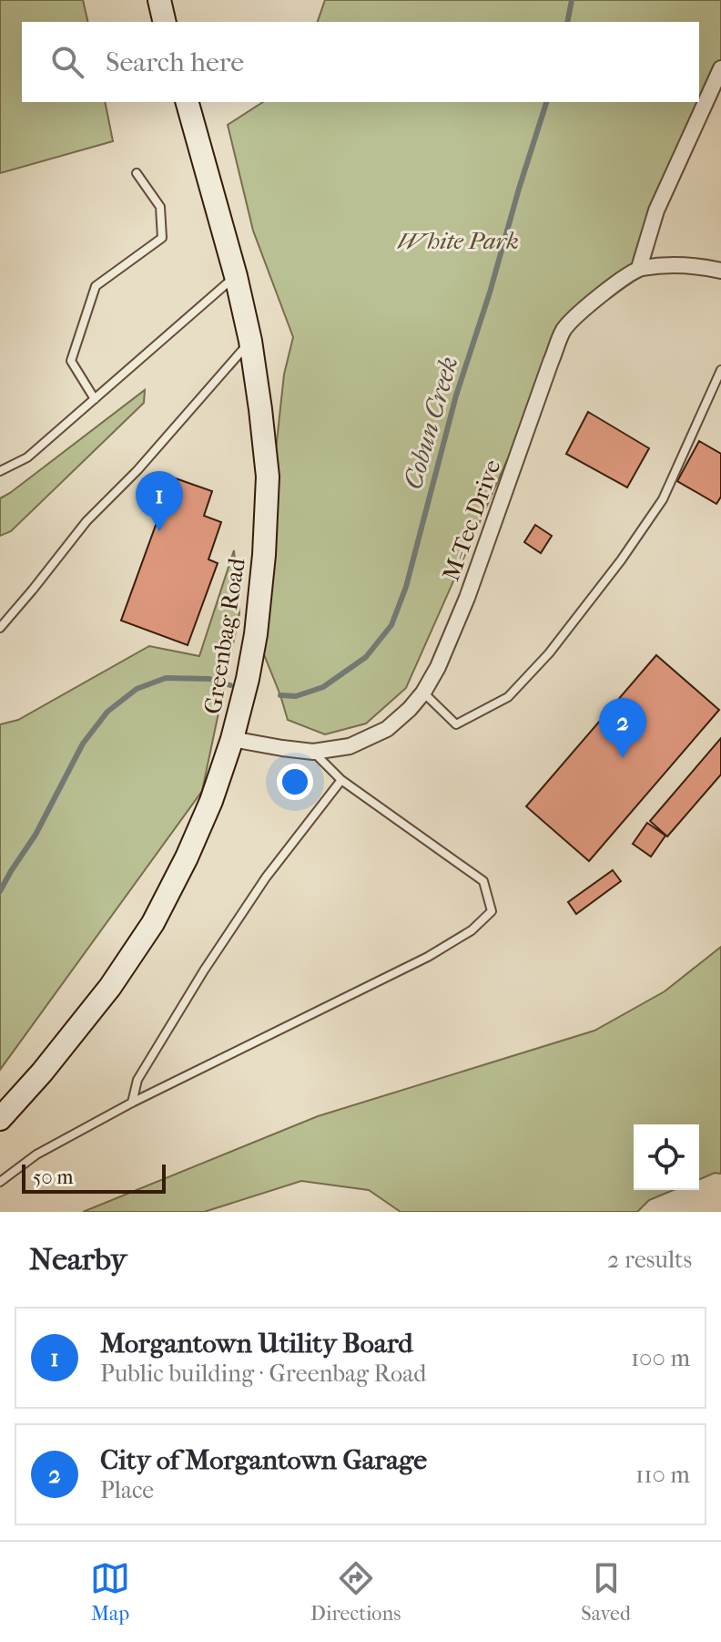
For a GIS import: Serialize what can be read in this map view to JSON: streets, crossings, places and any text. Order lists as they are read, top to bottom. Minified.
{"streets":{"main road":["Greenbag Road"],"street":["M-Tec Drive"]},"crossings":[["M-Tec Drive","Greenbag Road"]],"water":["Cobun Creek"],"parks":["White Park"],"scale_bar":"50 m","page":{"search":"Search here","pins":["1","2"],"scale":"50 m","heading":["Nearby","2 results"],"list":[{"mark":"1","name":"Morgantown Utility Board","note":"Public building · Greenbag Road","value":"100 m"},{"mark":"2","name":"City of Morgantown Garage","note":"Place","value":"110 m"}],"nav":["Map","Directions","Saved"]}}
